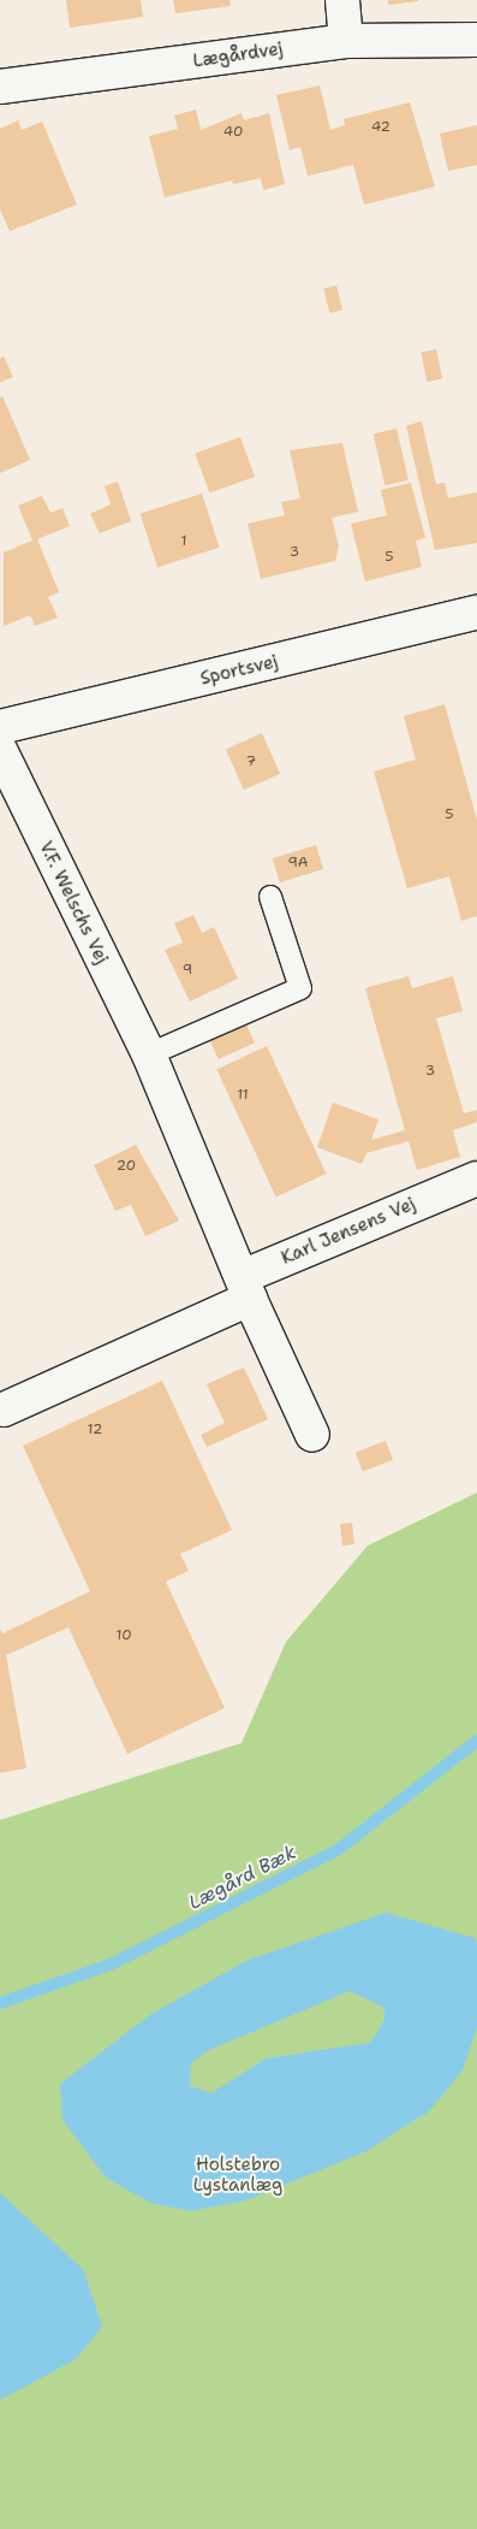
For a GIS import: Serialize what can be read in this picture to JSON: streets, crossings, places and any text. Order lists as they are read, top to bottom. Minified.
{"streets":{"street":["Lægårdvej","Sportsvej","V.F. Welschs Vej","Karl Jensens Vej"]},"crossings":[["V.F. Welschs Vej","Karl Jensens Vej"]],"water":["Lægård Bæk"],"parks":["Holstebro Lystanlæg"],"house_numbers":["42","40","1","3","5","7","5","9A","9","3","11","20","12","10"]}
